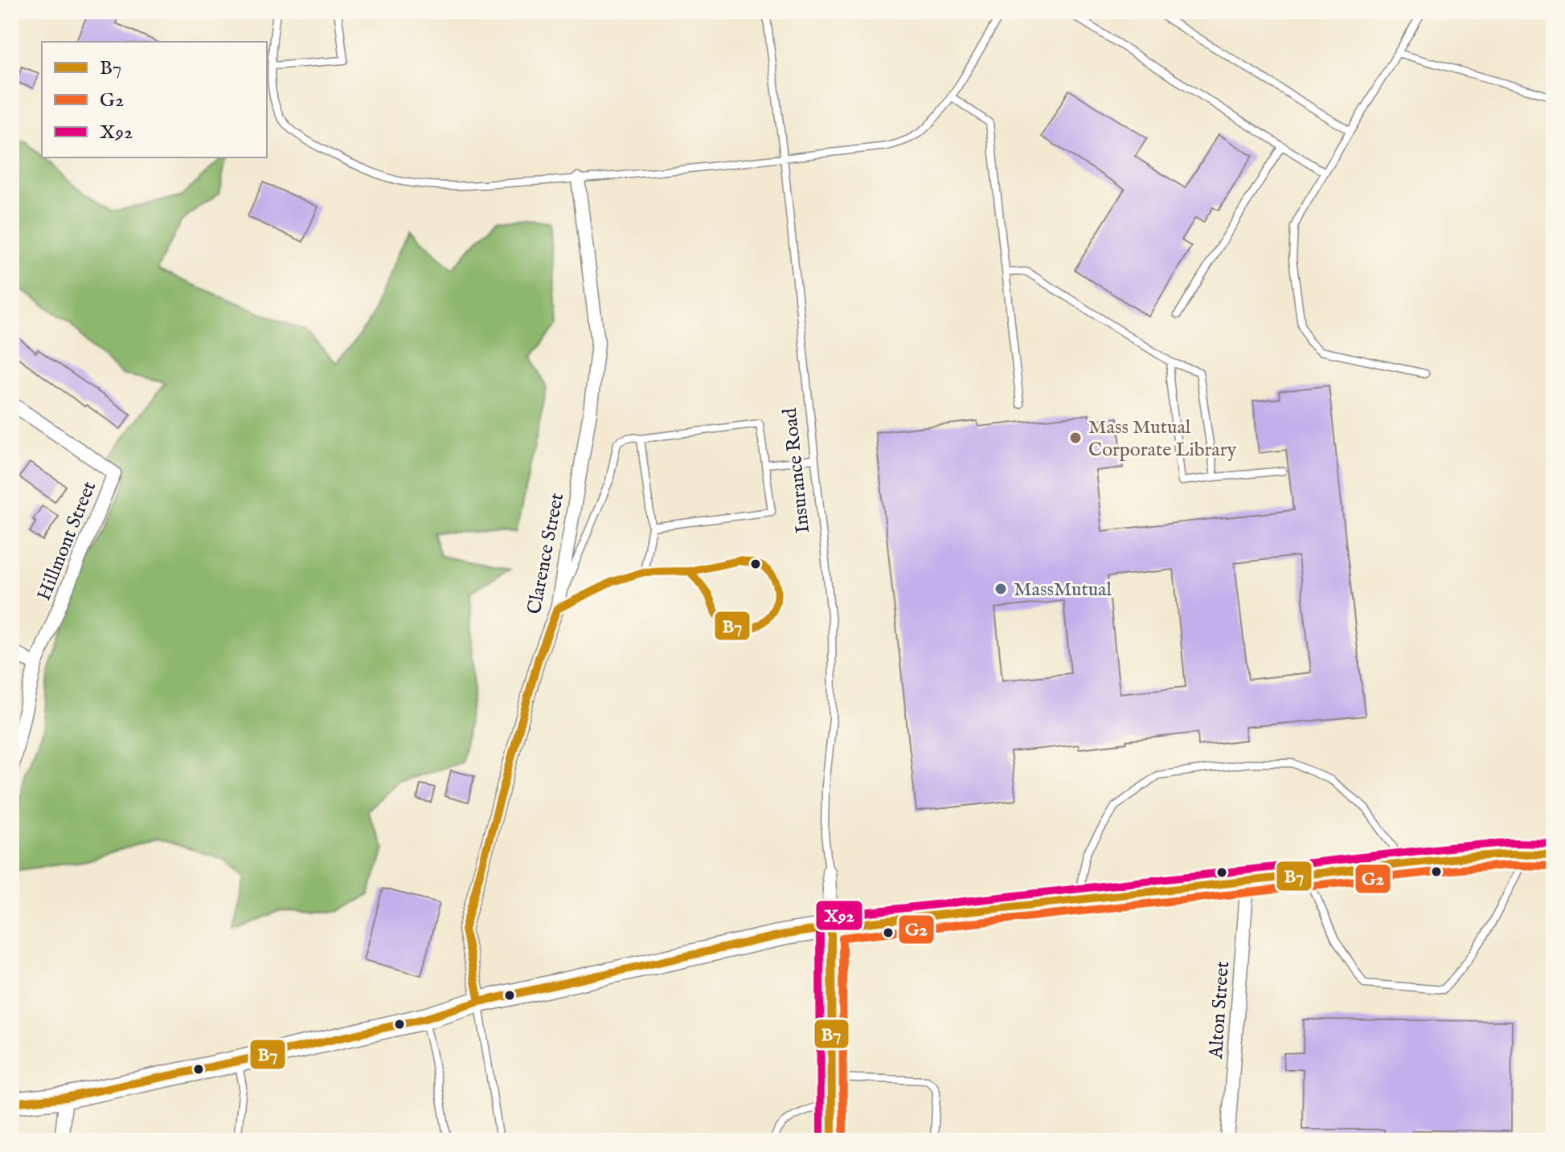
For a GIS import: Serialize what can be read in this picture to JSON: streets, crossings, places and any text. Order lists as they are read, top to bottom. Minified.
{"streets":{"street":["Insurance Road","Hillmont Street","Clarence Street","Alton Street"]},"places":["Mass Mutual Corporate Library","MassMutual"],"lines":["transit line B7","transit line X92","transit line G2"],"legend":["B7","G2","X92"]}
